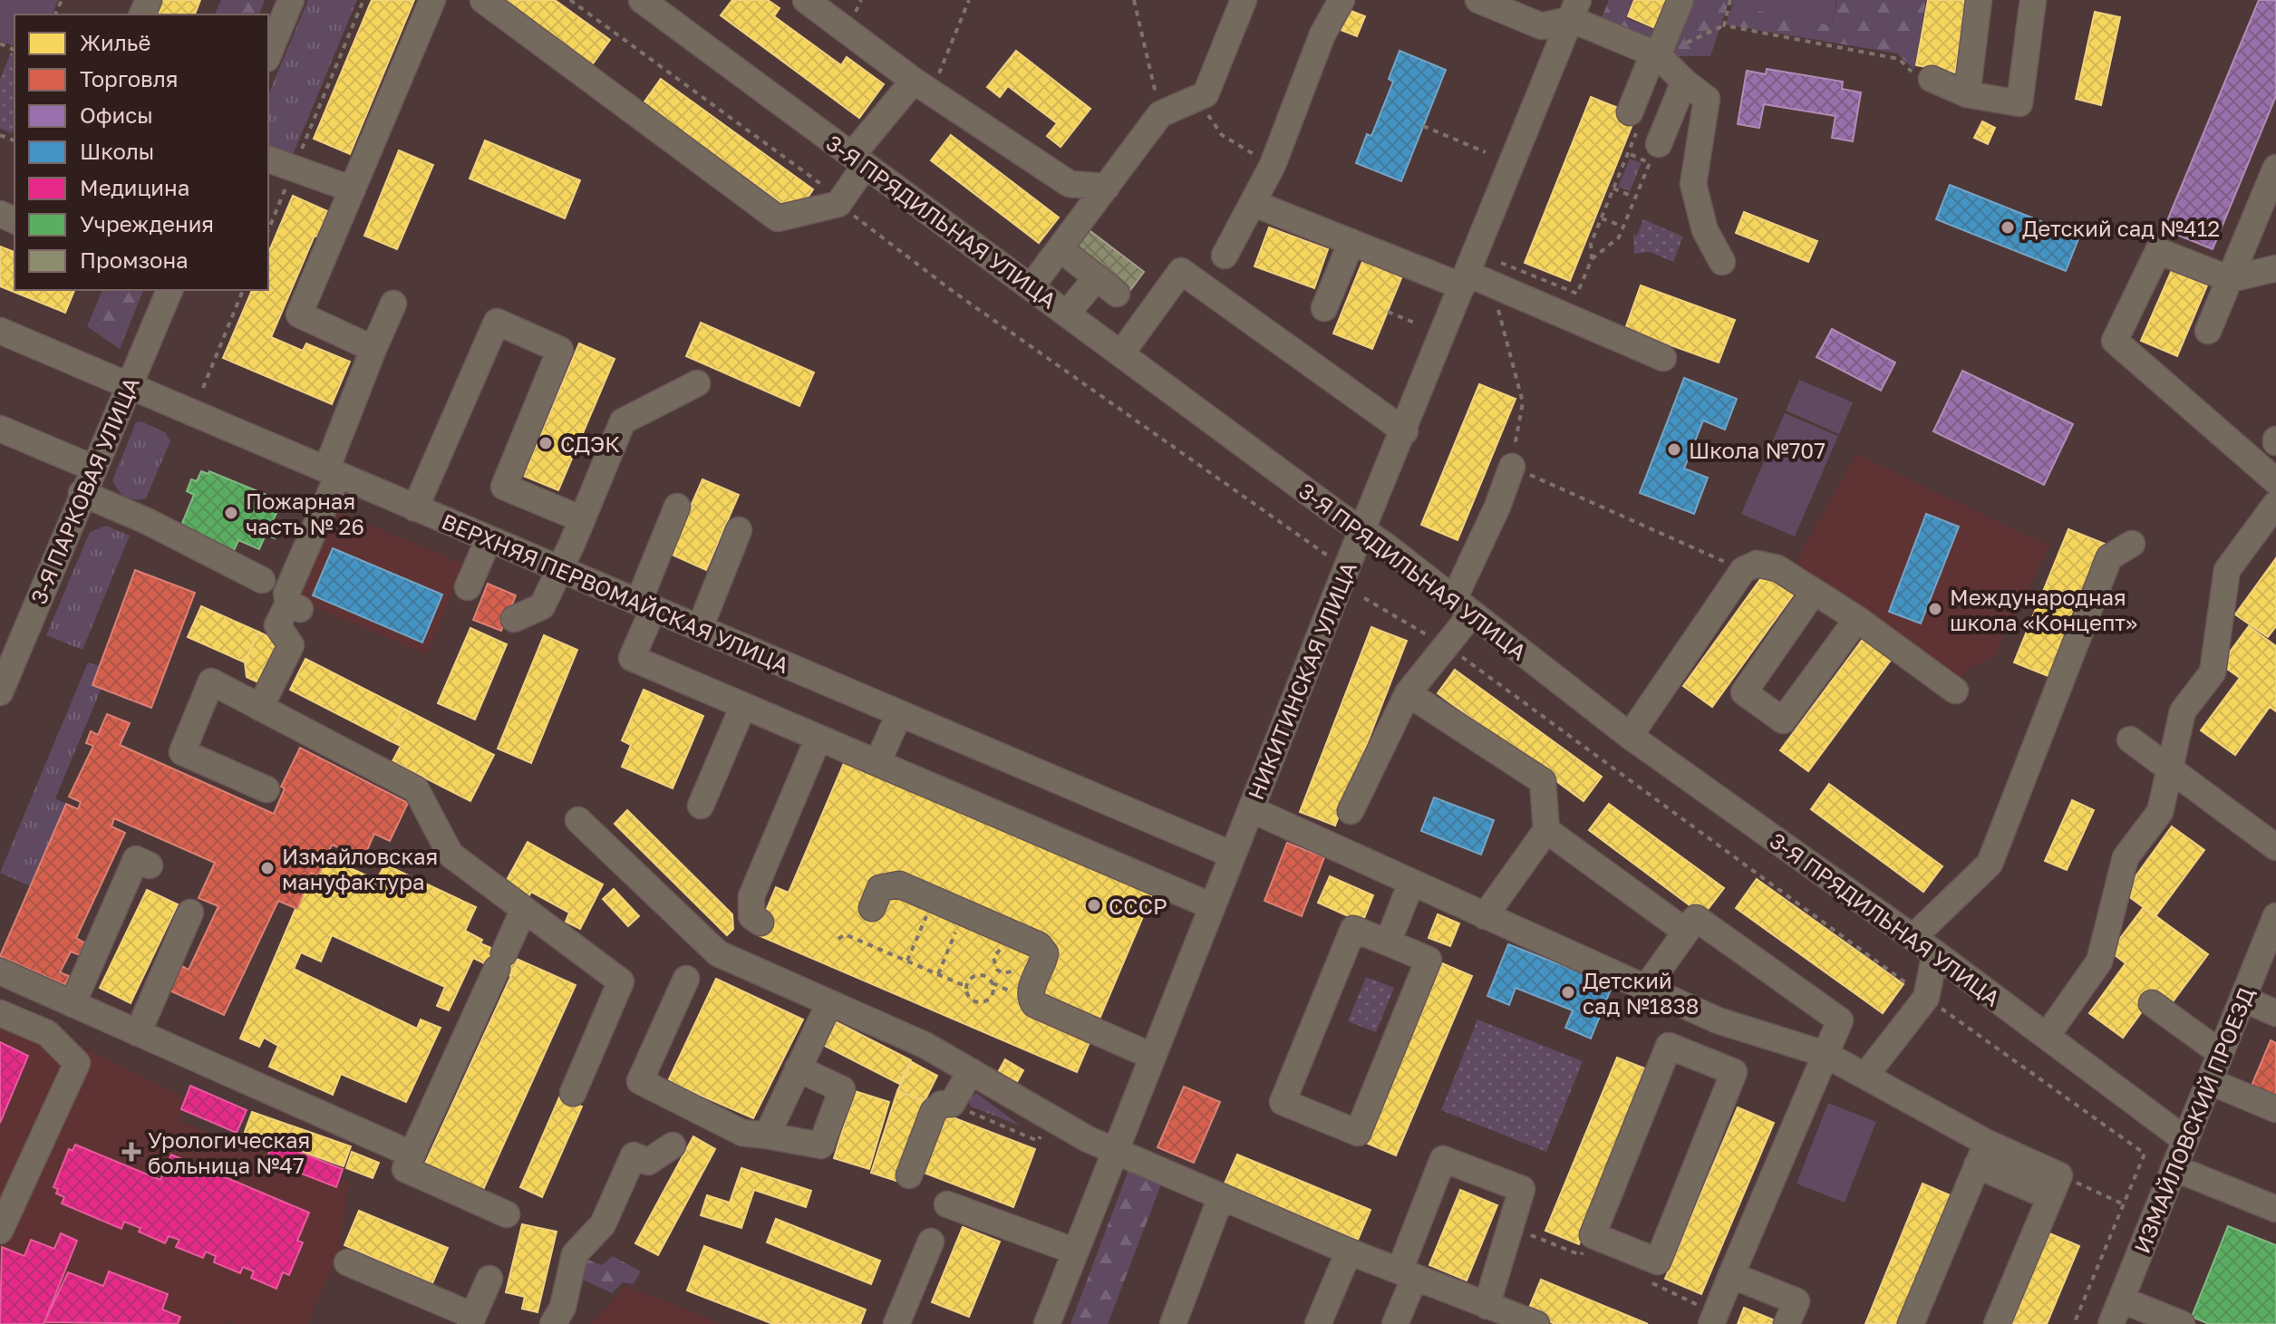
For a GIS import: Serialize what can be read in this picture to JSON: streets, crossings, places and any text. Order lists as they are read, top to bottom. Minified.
{"streets":{"street":["3-Я ПРЯДИЛЬНАЯ УЛИЦА","3-Я ПАРКОВАЯ УЛИЦА","ВЕРХНЯЯ ПЕРВОМАЙСКАЯ УЛИЦА","НИКИТИНСКАЯ УЛИЦА","ИЗМАЙЛОВСКИЙ ПРОЕЗД"]},"crossings":[["3-Я ПРЯДИЛЬНАЯ УЛИЦА","НИКИТИНСКАЯ УЛИЦА"],["3-Я ПРЯДИЛЬНАЯ УЛИЦА","ИЗМАЙЛОВСКИЙ ПРОЕЗД"],["3-Я ПАРКОВАЯ УЛИЦА","ВЕРХНЯЯ ПЕРВОМАЙСКАЯ УЛИЦА"],["ВЕРХНЯЯ ПЕРВОМАЙСКАЯ УЛИЦА","НИКИТИНСКАЯ УЛИЦА"]],"places":{"other":["Детский сад №412","СДЭК","Школа №707","Пожарная часть № 26","Международная школа «Концепт»","Измайловская мануфактура","СССР","Детский сад №1838"],"health":["Урологическая больница №47"]},"legend":["Жильё","Торговля","Офисы","Школы","Медицина","Учреждения","Промзона"]}
